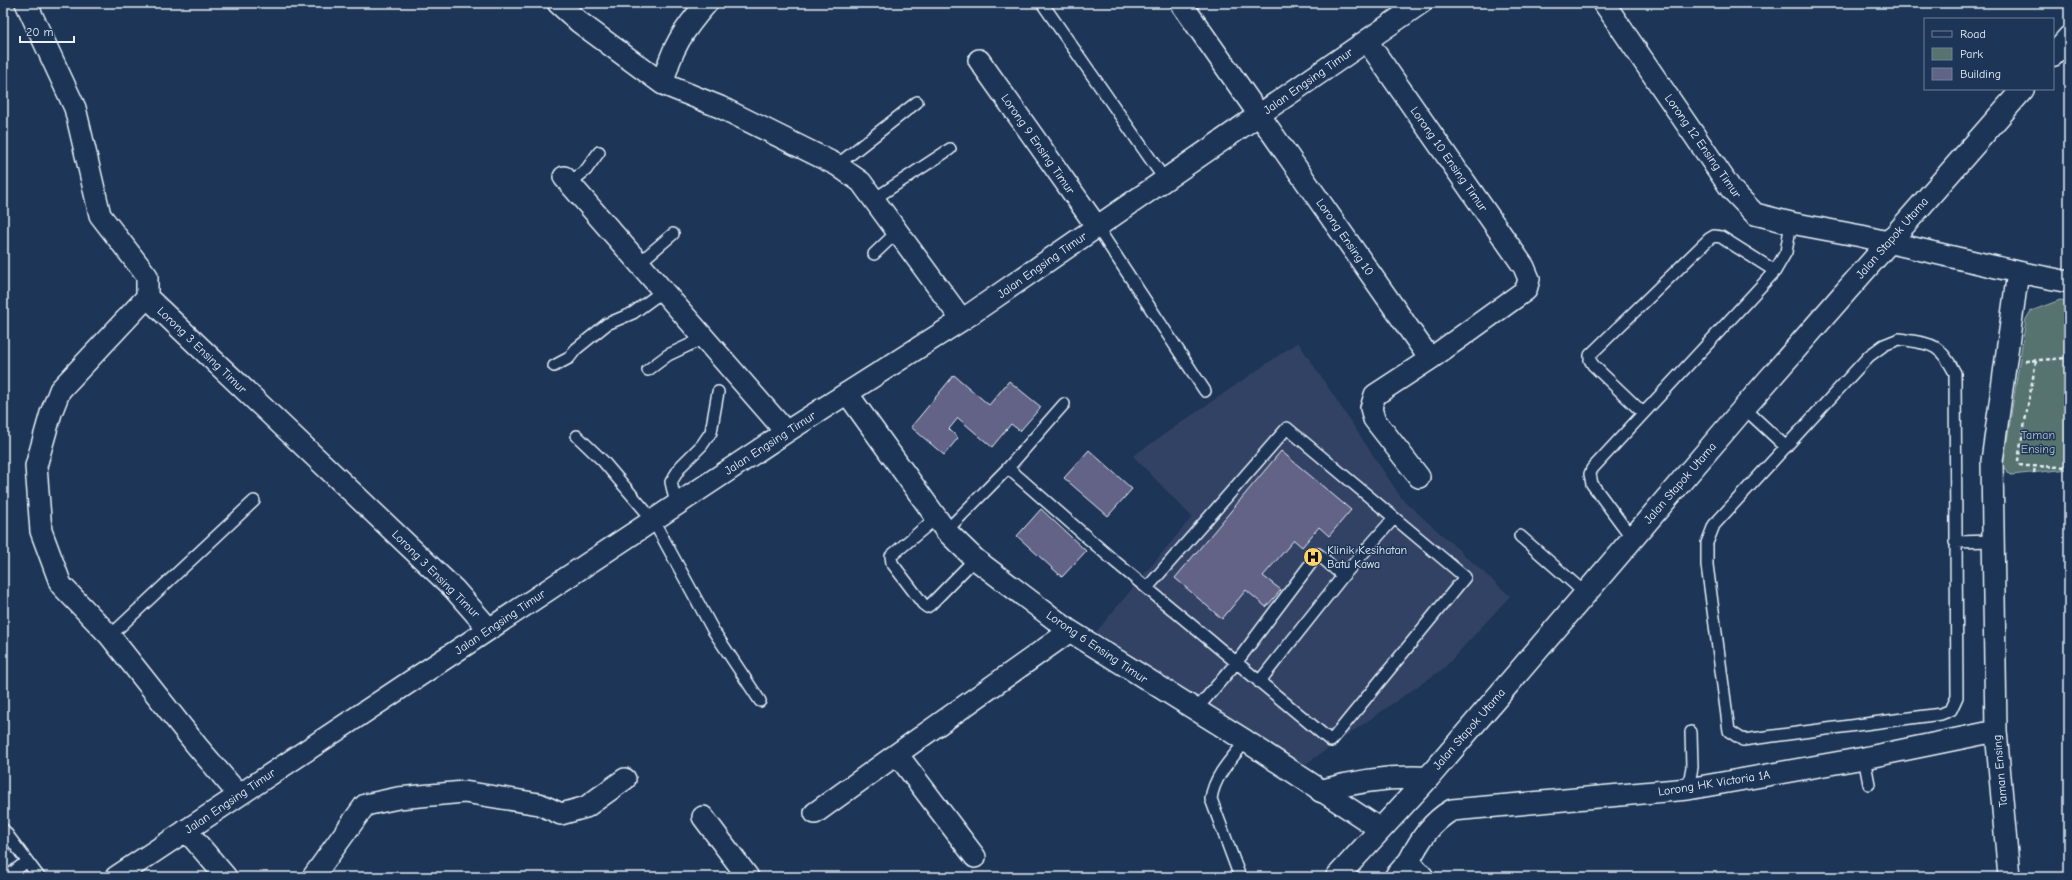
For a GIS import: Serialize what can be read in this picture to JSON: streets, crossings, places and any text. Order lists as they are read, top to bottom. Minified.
{"streets":{"main road":["Jalan Stapok Utama"],"street":["Jalan Engsing Timur","Lorong 9 Ensing Timur","Lorong 12 Ensing Timur","Lorong 10 Ensing Timur","Lorong Ensing 10","Lorong 3 Ensing Timur","Lorong 6 Ensing Timur","Taman Ensing","Lorong HK Victoria 1A"]},"crossings":[["Jalan Engsing Timur","Lorong 9 Ensing Timur"],["Jalan Engsing Timur","Lorong 10 Ensing Timur"],["Jalan Engsing Timur","Lorong Ensing 10"],["Jalan Engsing Timur","Lorong 3 Ensing Timur"],["Jalan Engsing Timur","Lorong 6 Ensing Timur"],["Lorong 12 Ensing Timur","Jalan Stapok Utama"],["Lorong 10 Ensing Timur","Lorong Ensing 10"],["Jalan Stapok Utama","Lorong 6 Ensing Timur"],["Taman Ensing","Lorong HK Victoria 1A"]],"parks":["Taman Ensing"],"places":{"hospital":["Klinik Kesihatan Batu Kawa"]},"legend":["Road","Park","Building"],"scale_bar":"20 m"}
